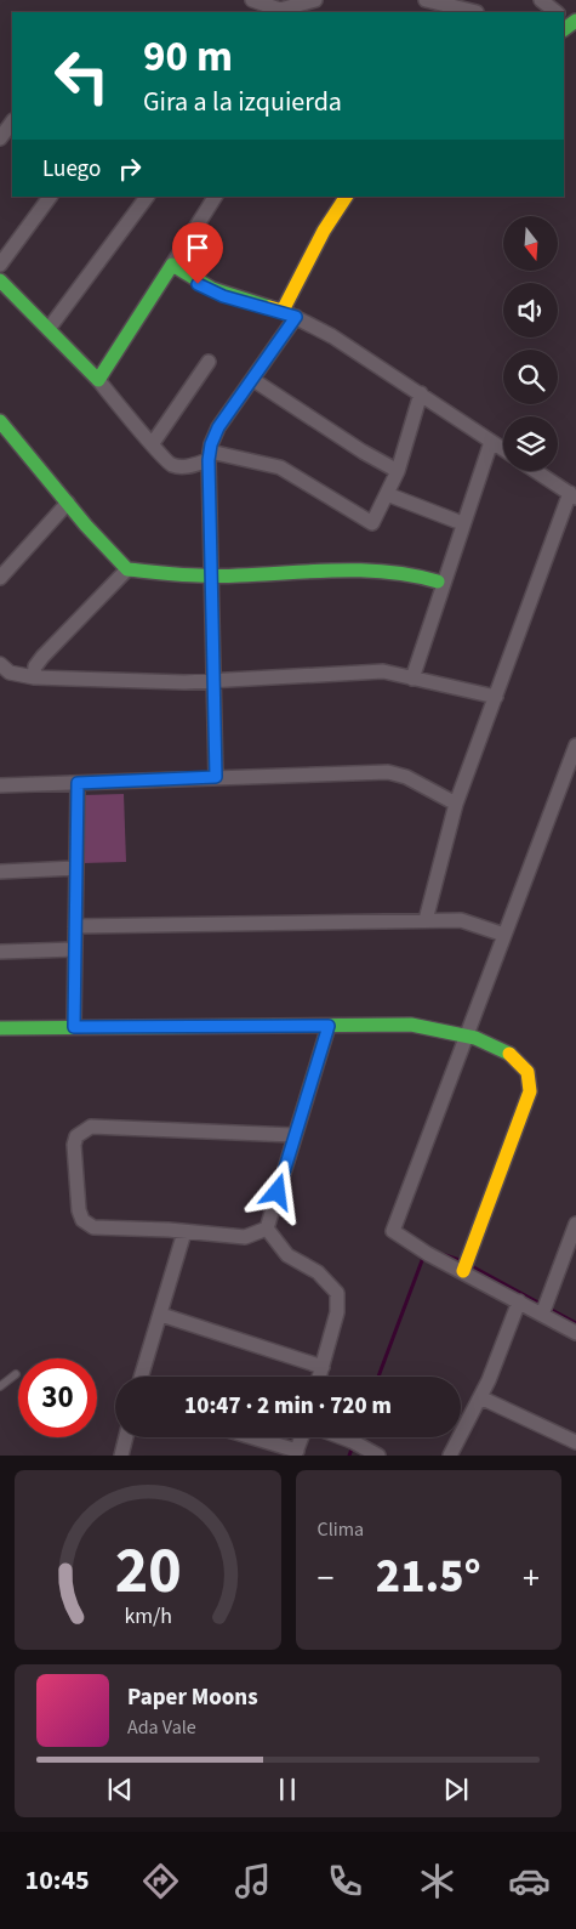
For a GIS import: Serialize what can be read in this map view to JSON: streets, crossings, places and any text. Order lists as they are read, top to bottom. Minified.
{"north":"bottom","page":{"turn":["90 m","Gira a la izquierda"],"then":"Luego","limit":"30","trip":"10:47 · 2 min · 720 m","tile":"Clima","heat":["−","21.5°","+"],"song":["Paper Moons","Ada Vale"],"tabs":"10:45","gauge":["20","km/h"]}}
